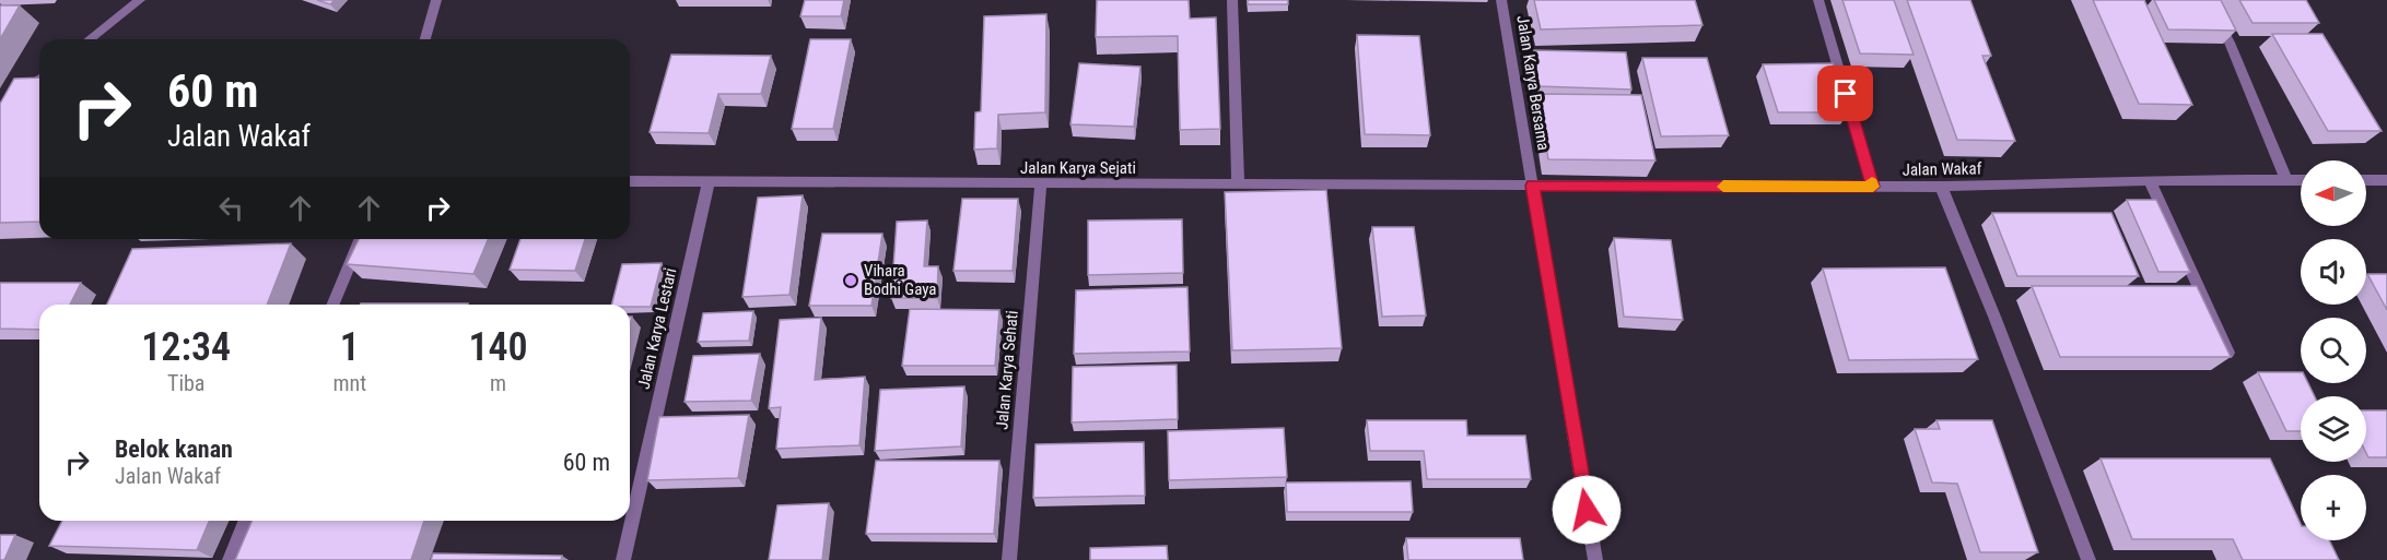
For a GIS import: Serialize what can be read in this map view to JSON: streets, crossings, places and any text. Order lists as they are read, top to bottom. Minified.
{"streets":{"street":["Jalan Karya Bersama","Jalan Karya Sejati","Jalan Wakaf","Jalan Karya Lestari","Jalan Karya Sehati"]},"crossings":[["Jalan Karya Bersama","Jalan Karya Sejati"],["Jalan Karya Bersama","Jalan Wakaf"],["Jalan Karya Sejati","Jalan Wakaf"],["Jalan Karya Sejati","Jalan Karya Lestari"],["Jalan Karya Sejati","Jalan Karya Sehati"]],"places":["Vihara Bodhi Gaya"],"north":"left","page":{"turn":["60 m","Jalan Wakaf"],"map_buttons":"+","eta":["12:34","Tiba","1","mnt","140","m"],"list":[{"name":"Belok kanan","note":"Jalan Wakaf","value":"60 m"}]}}
